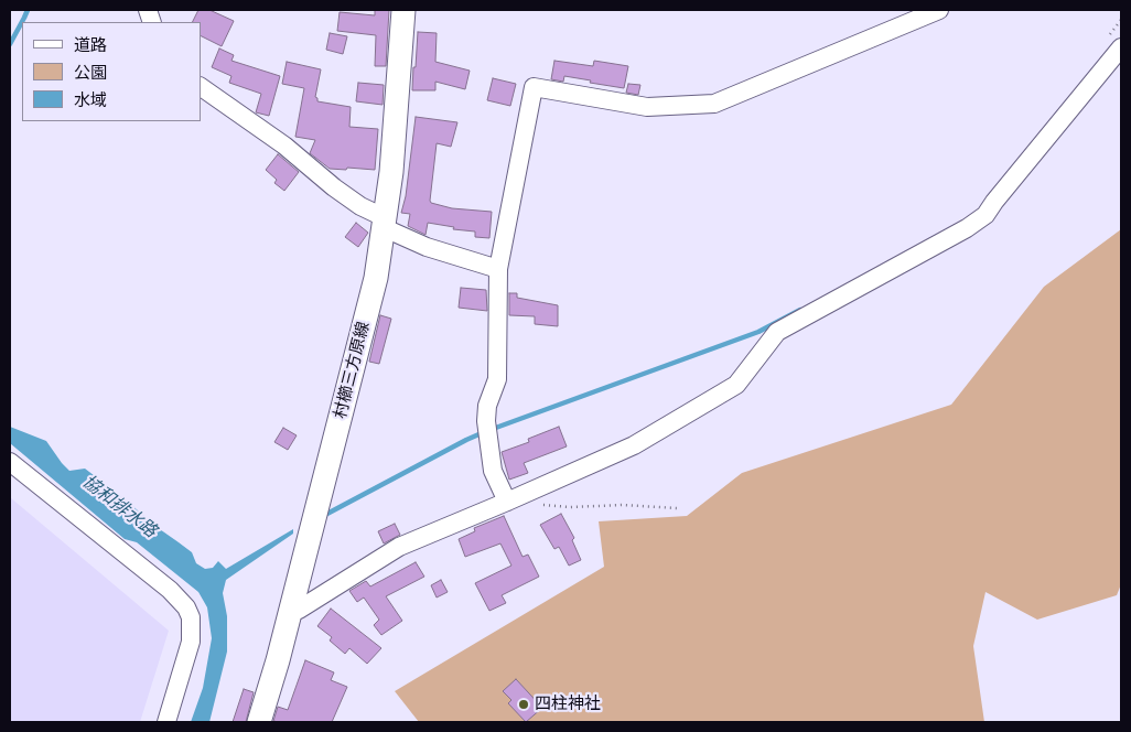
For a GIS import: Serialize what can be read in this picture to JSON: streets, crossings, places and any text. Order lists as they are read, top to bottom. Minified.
{"streets":{"main road":["村櫛三方原線"]},"water":["協和排水路"],"places":["四柱神社"],"legend":["道路","公園","水域"]}
